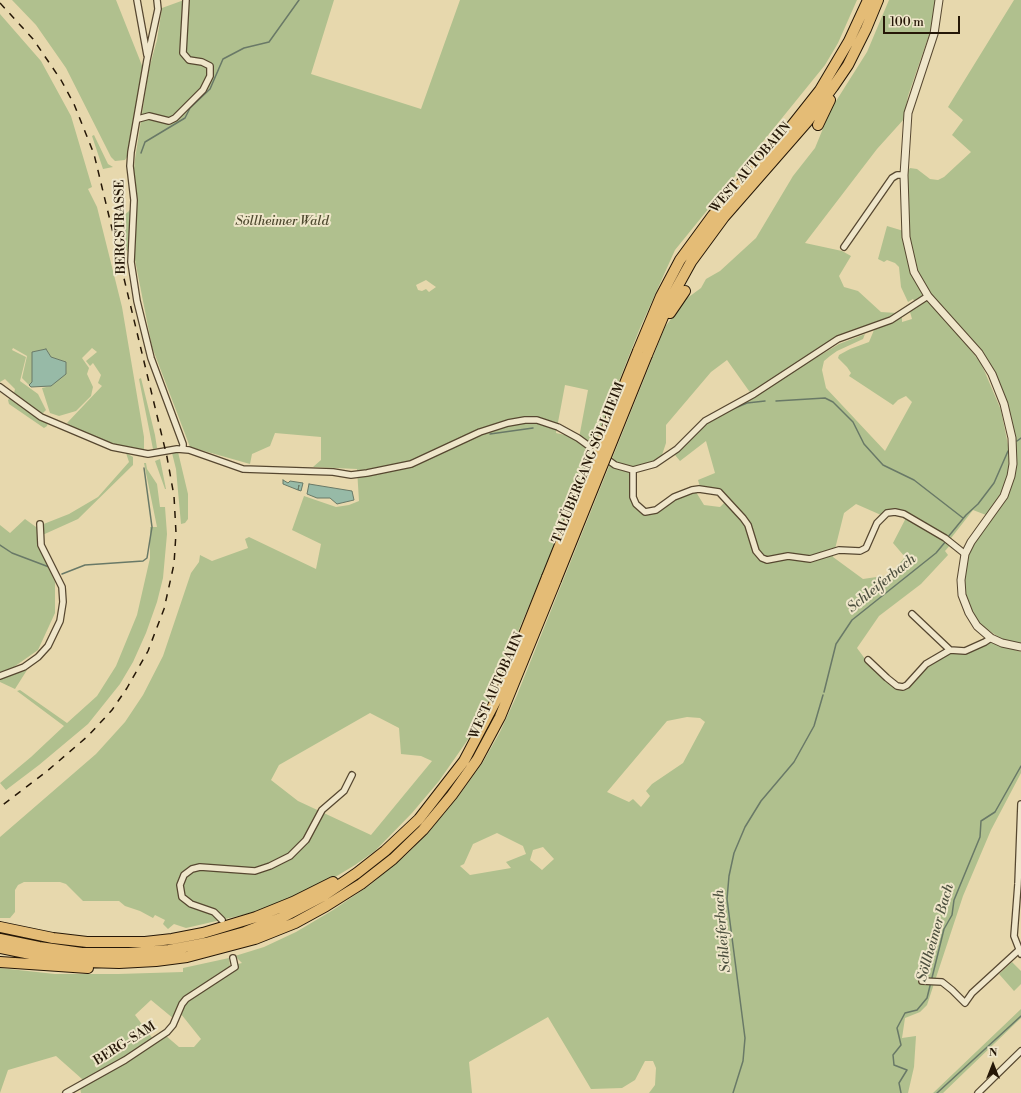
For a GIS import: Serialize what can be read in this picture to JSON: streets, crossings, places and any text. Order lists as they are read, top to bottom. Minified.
{"streets":{"highway":["WEST AUTOBAHN","TALÜBERGANG SÖLLHEIM"],"street":["BERGSTRASSE","BERG-SAM"]},"crossings":[["WEST AUTOBAHN","TALÜBERGANG SÖLLHEIM"]],"water":["Schleiferbach","Söllheimer Bach"],"parks":["Söllheimer Wald"],"scale_bar":"100 m","north":"top"}
